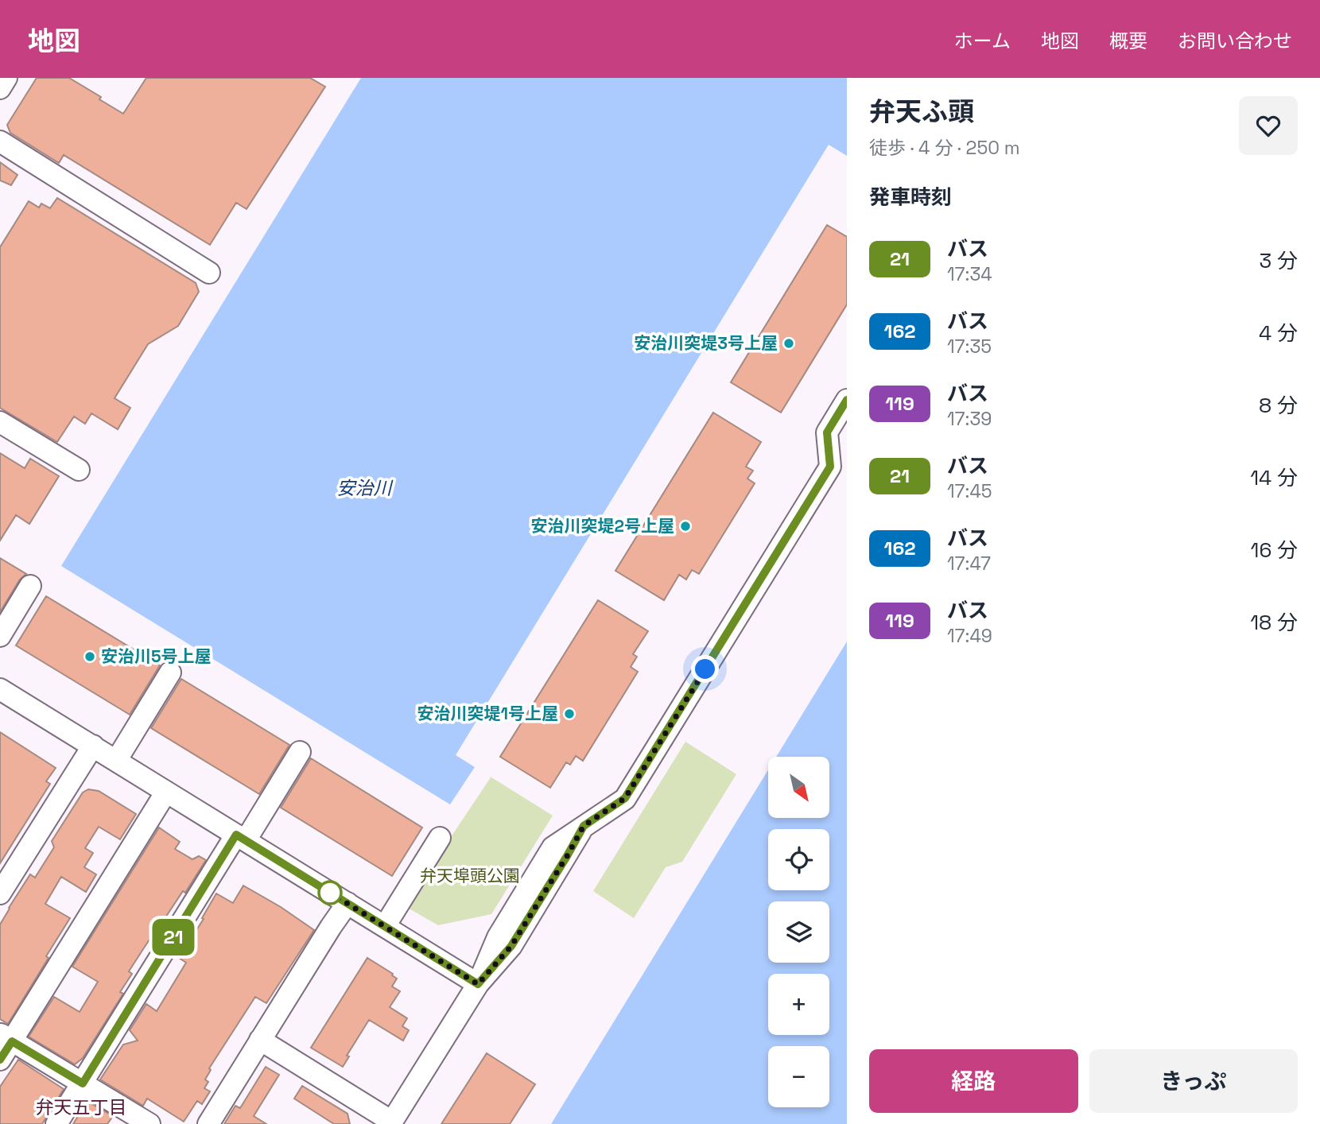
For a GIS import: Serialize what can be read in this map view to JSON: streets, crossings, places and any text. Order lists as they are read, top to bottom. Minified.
{"districts":["弁天五丁目"],"water":["安治川"],"parks":["弁天埠頭公園"],"places":["安治川突堤3号上屋","安治川突堤2号上屋","安治川5号上屋","安治川突堤1号上屋"],"lines":["bus line 21"],"north":"bottom right","page":{"header":"地図","nav":["ホーム","地図","概要","お問い合わせ"],"on_map":"21","heading":[["弁天ふ頭","徒歩 · 4 分 · 250 m"],"発車時刻"],"list":[{"mark":"21","name":"バス","note":"17:34","value":"3 分"},{"mark":"162","name":"バス","note":"17:35","value":"4 分"},{"mark":"119","name":"バス","note":"17:39","value":"8 分"},{"mark":"21","name":"バス","note":"17:45","value":"14 分"},{"mark":"162","name":"バス","note":"17:47","value":"16 分"},{"mark":"119","name":"バス","note":"17:49","value":"18 分"}],"map_buttons":["+","−"],"buttons":["経路","きっぷ"]}}
